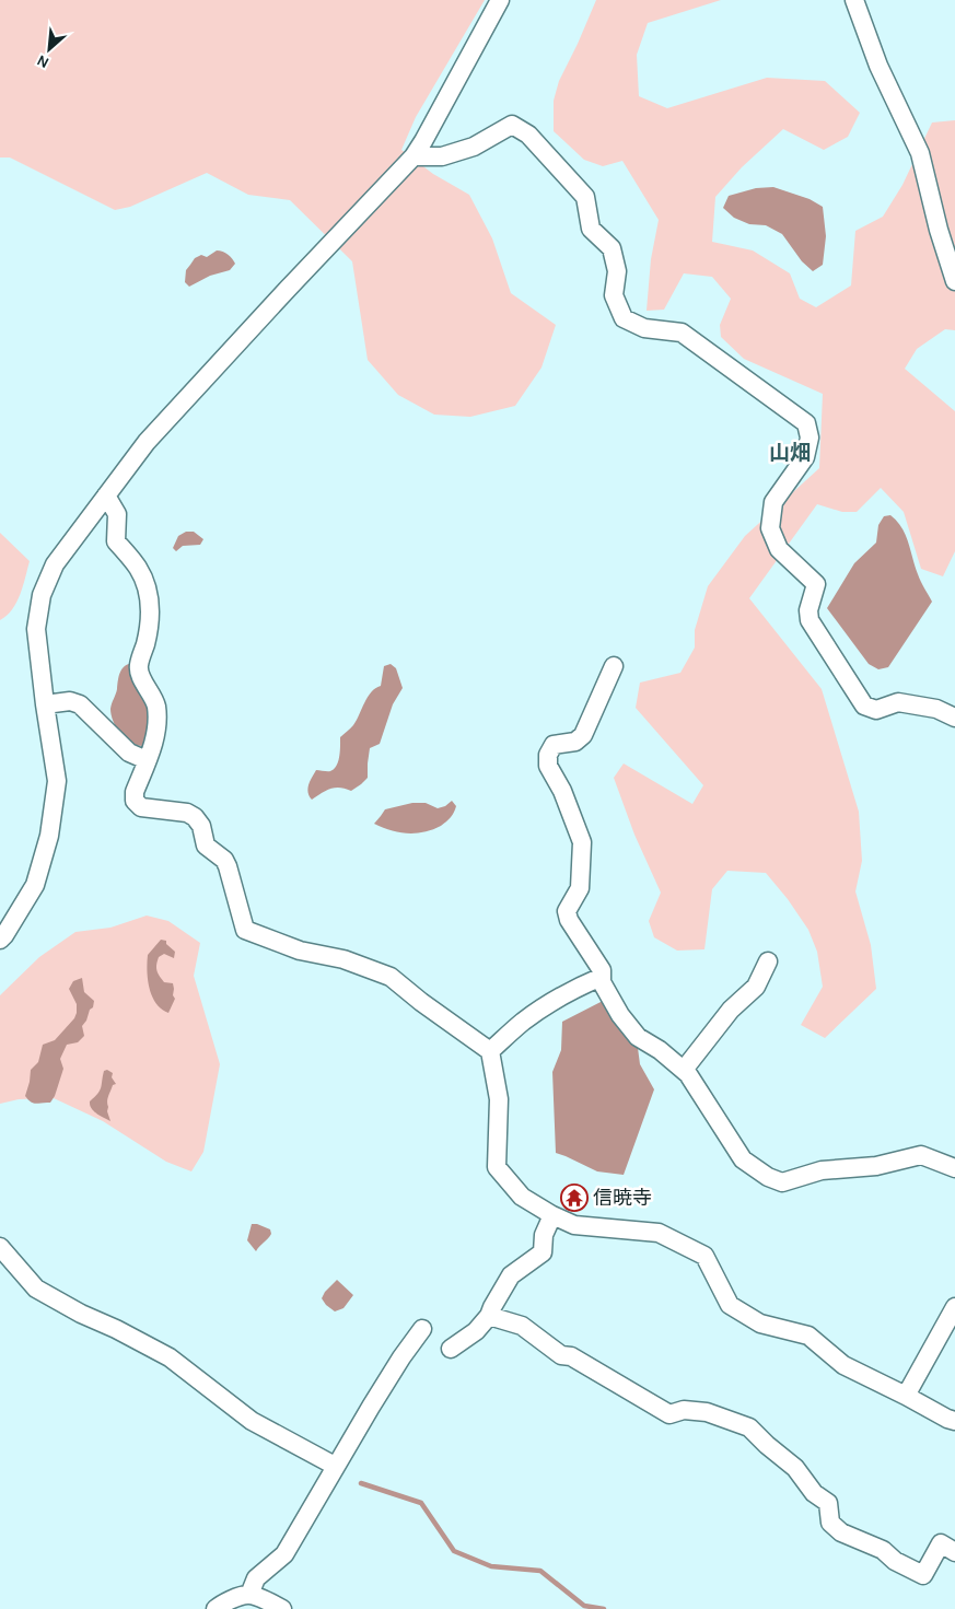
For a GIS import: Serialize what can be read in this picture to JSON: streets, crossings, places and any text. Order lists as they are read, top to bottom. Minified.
{"districts":["山畑"],"places":{"temple":["信暁寺"]},"north":"bottom left"}
